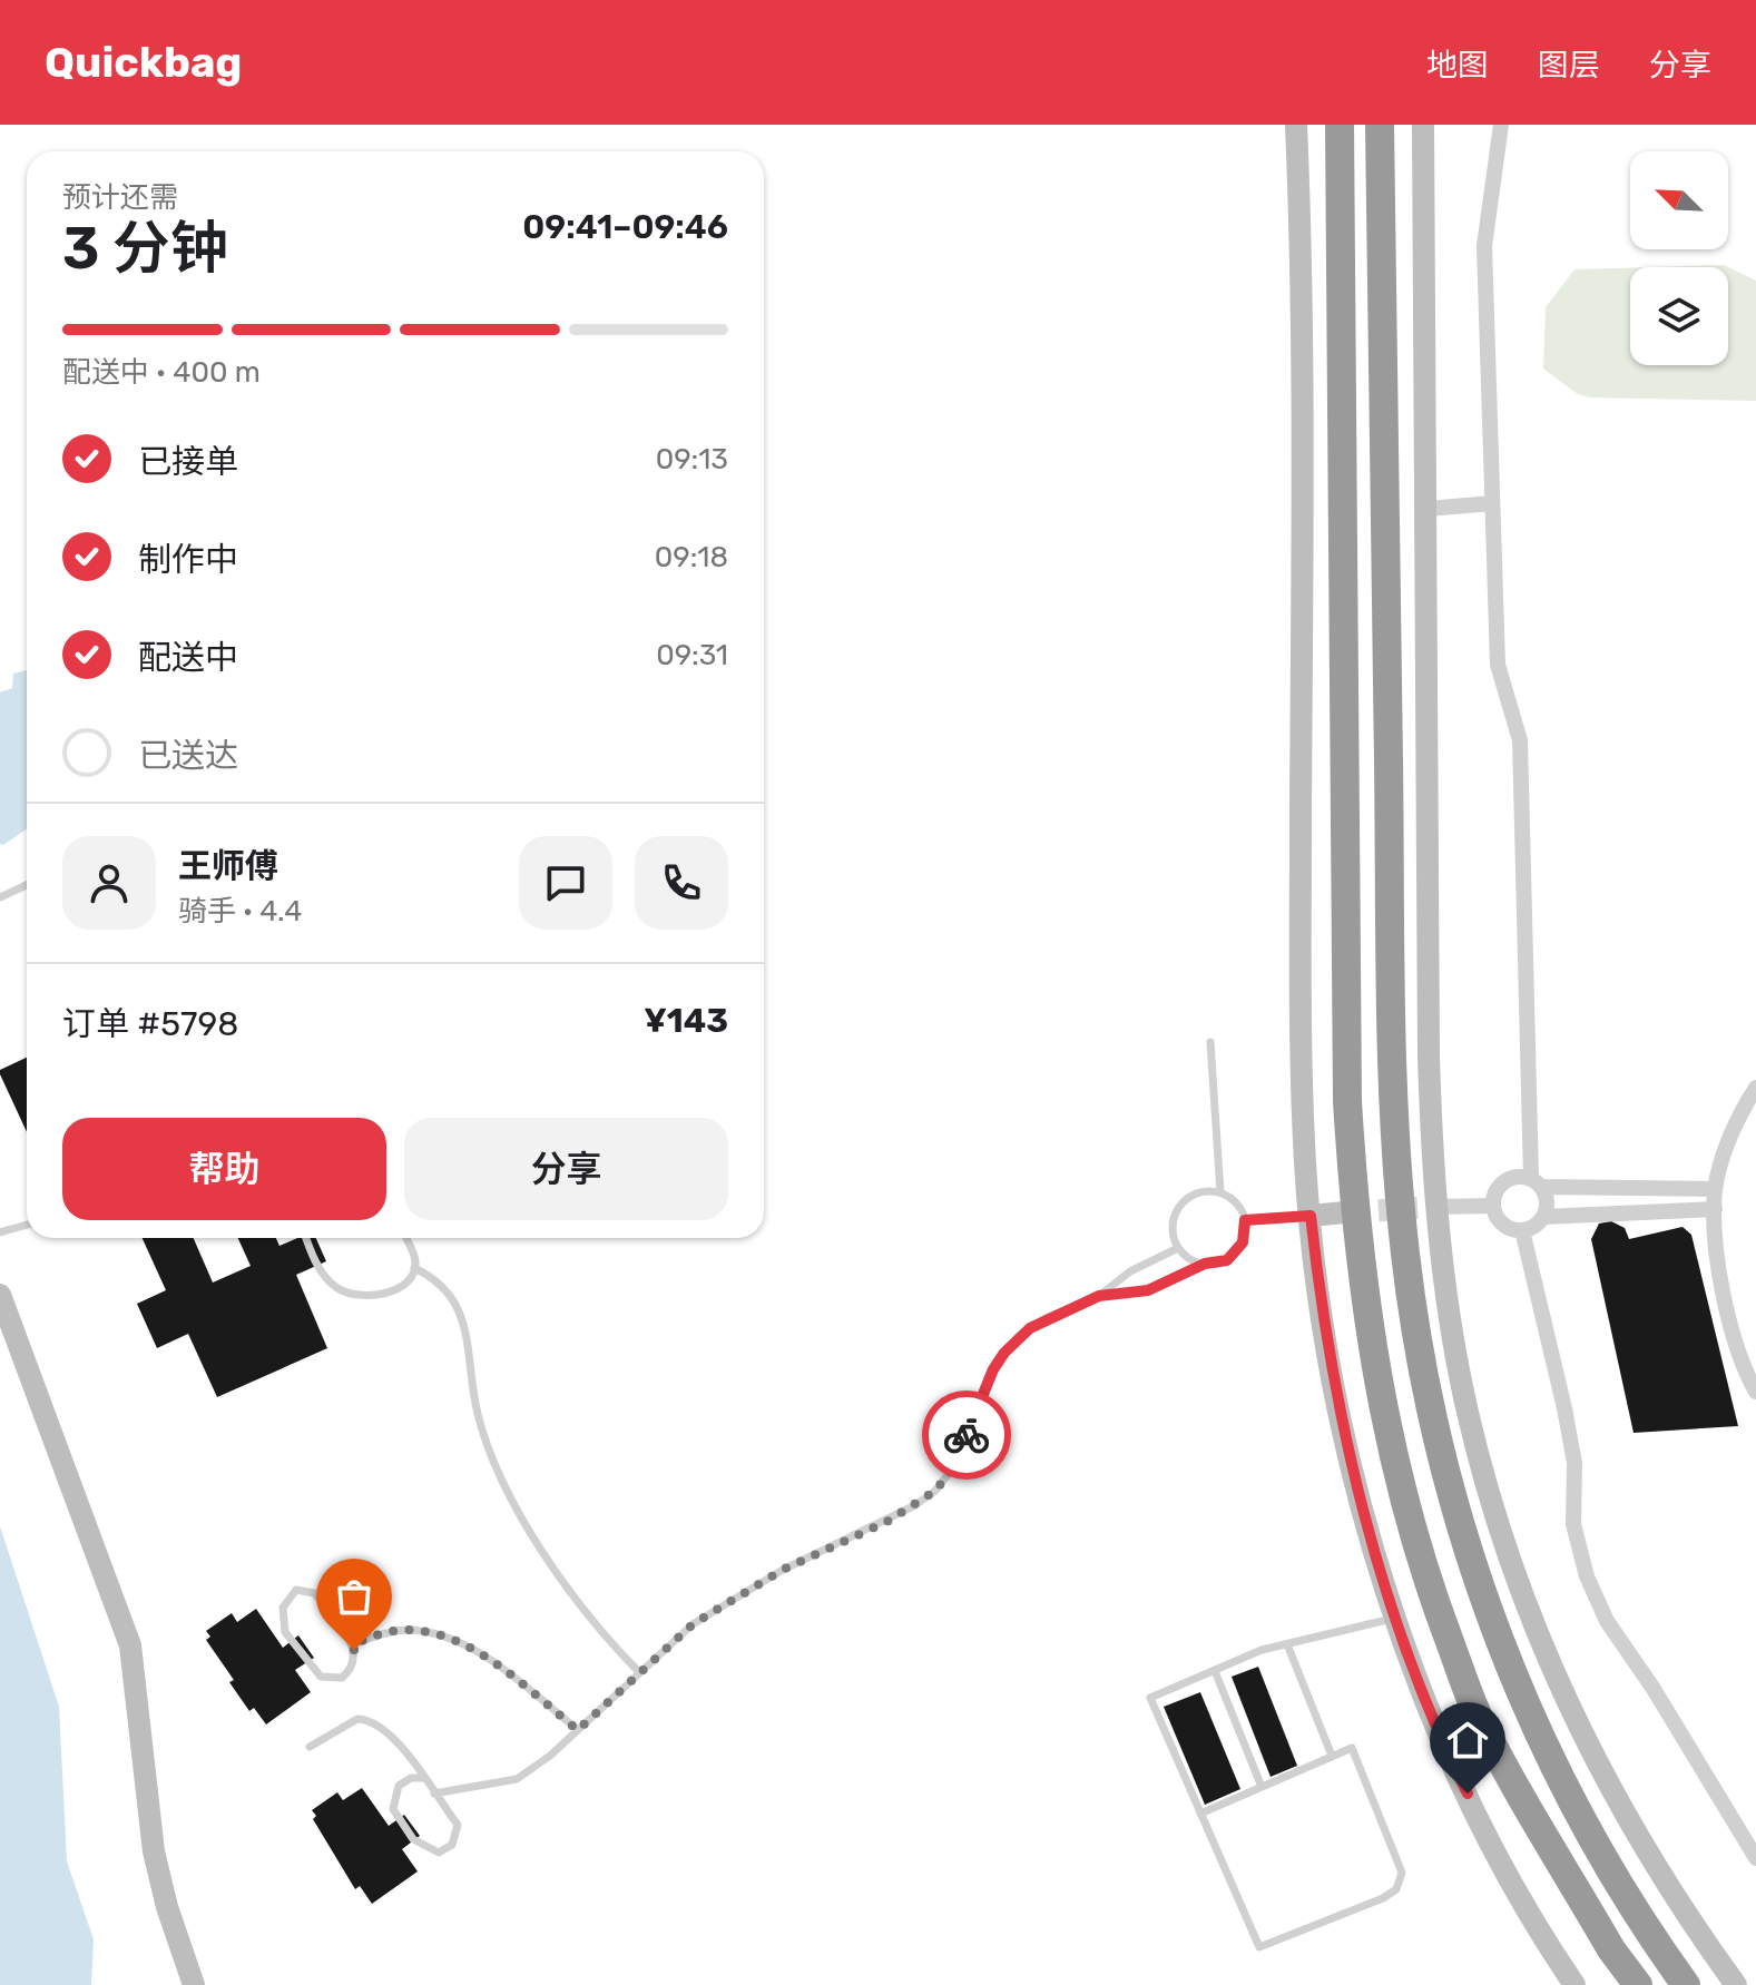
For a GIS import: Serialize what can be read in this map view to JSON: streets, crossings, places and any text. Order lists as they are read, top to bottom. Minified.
{"north":"top left","page":{"header":"Quickbag","nav":["地图","图层","分享"],"heading":["3 分钟","预计还需","09:41–09:46"],"panel":["王师傅","骑手 · 4.4","订单 #5798","¥143"],"bar":"配送中 · 400 m","list":[["已接单","09:13"],["制作中","09:18"],["配送中","09:31"],"已送达"],"buttons":["帮助","分享"]}}
